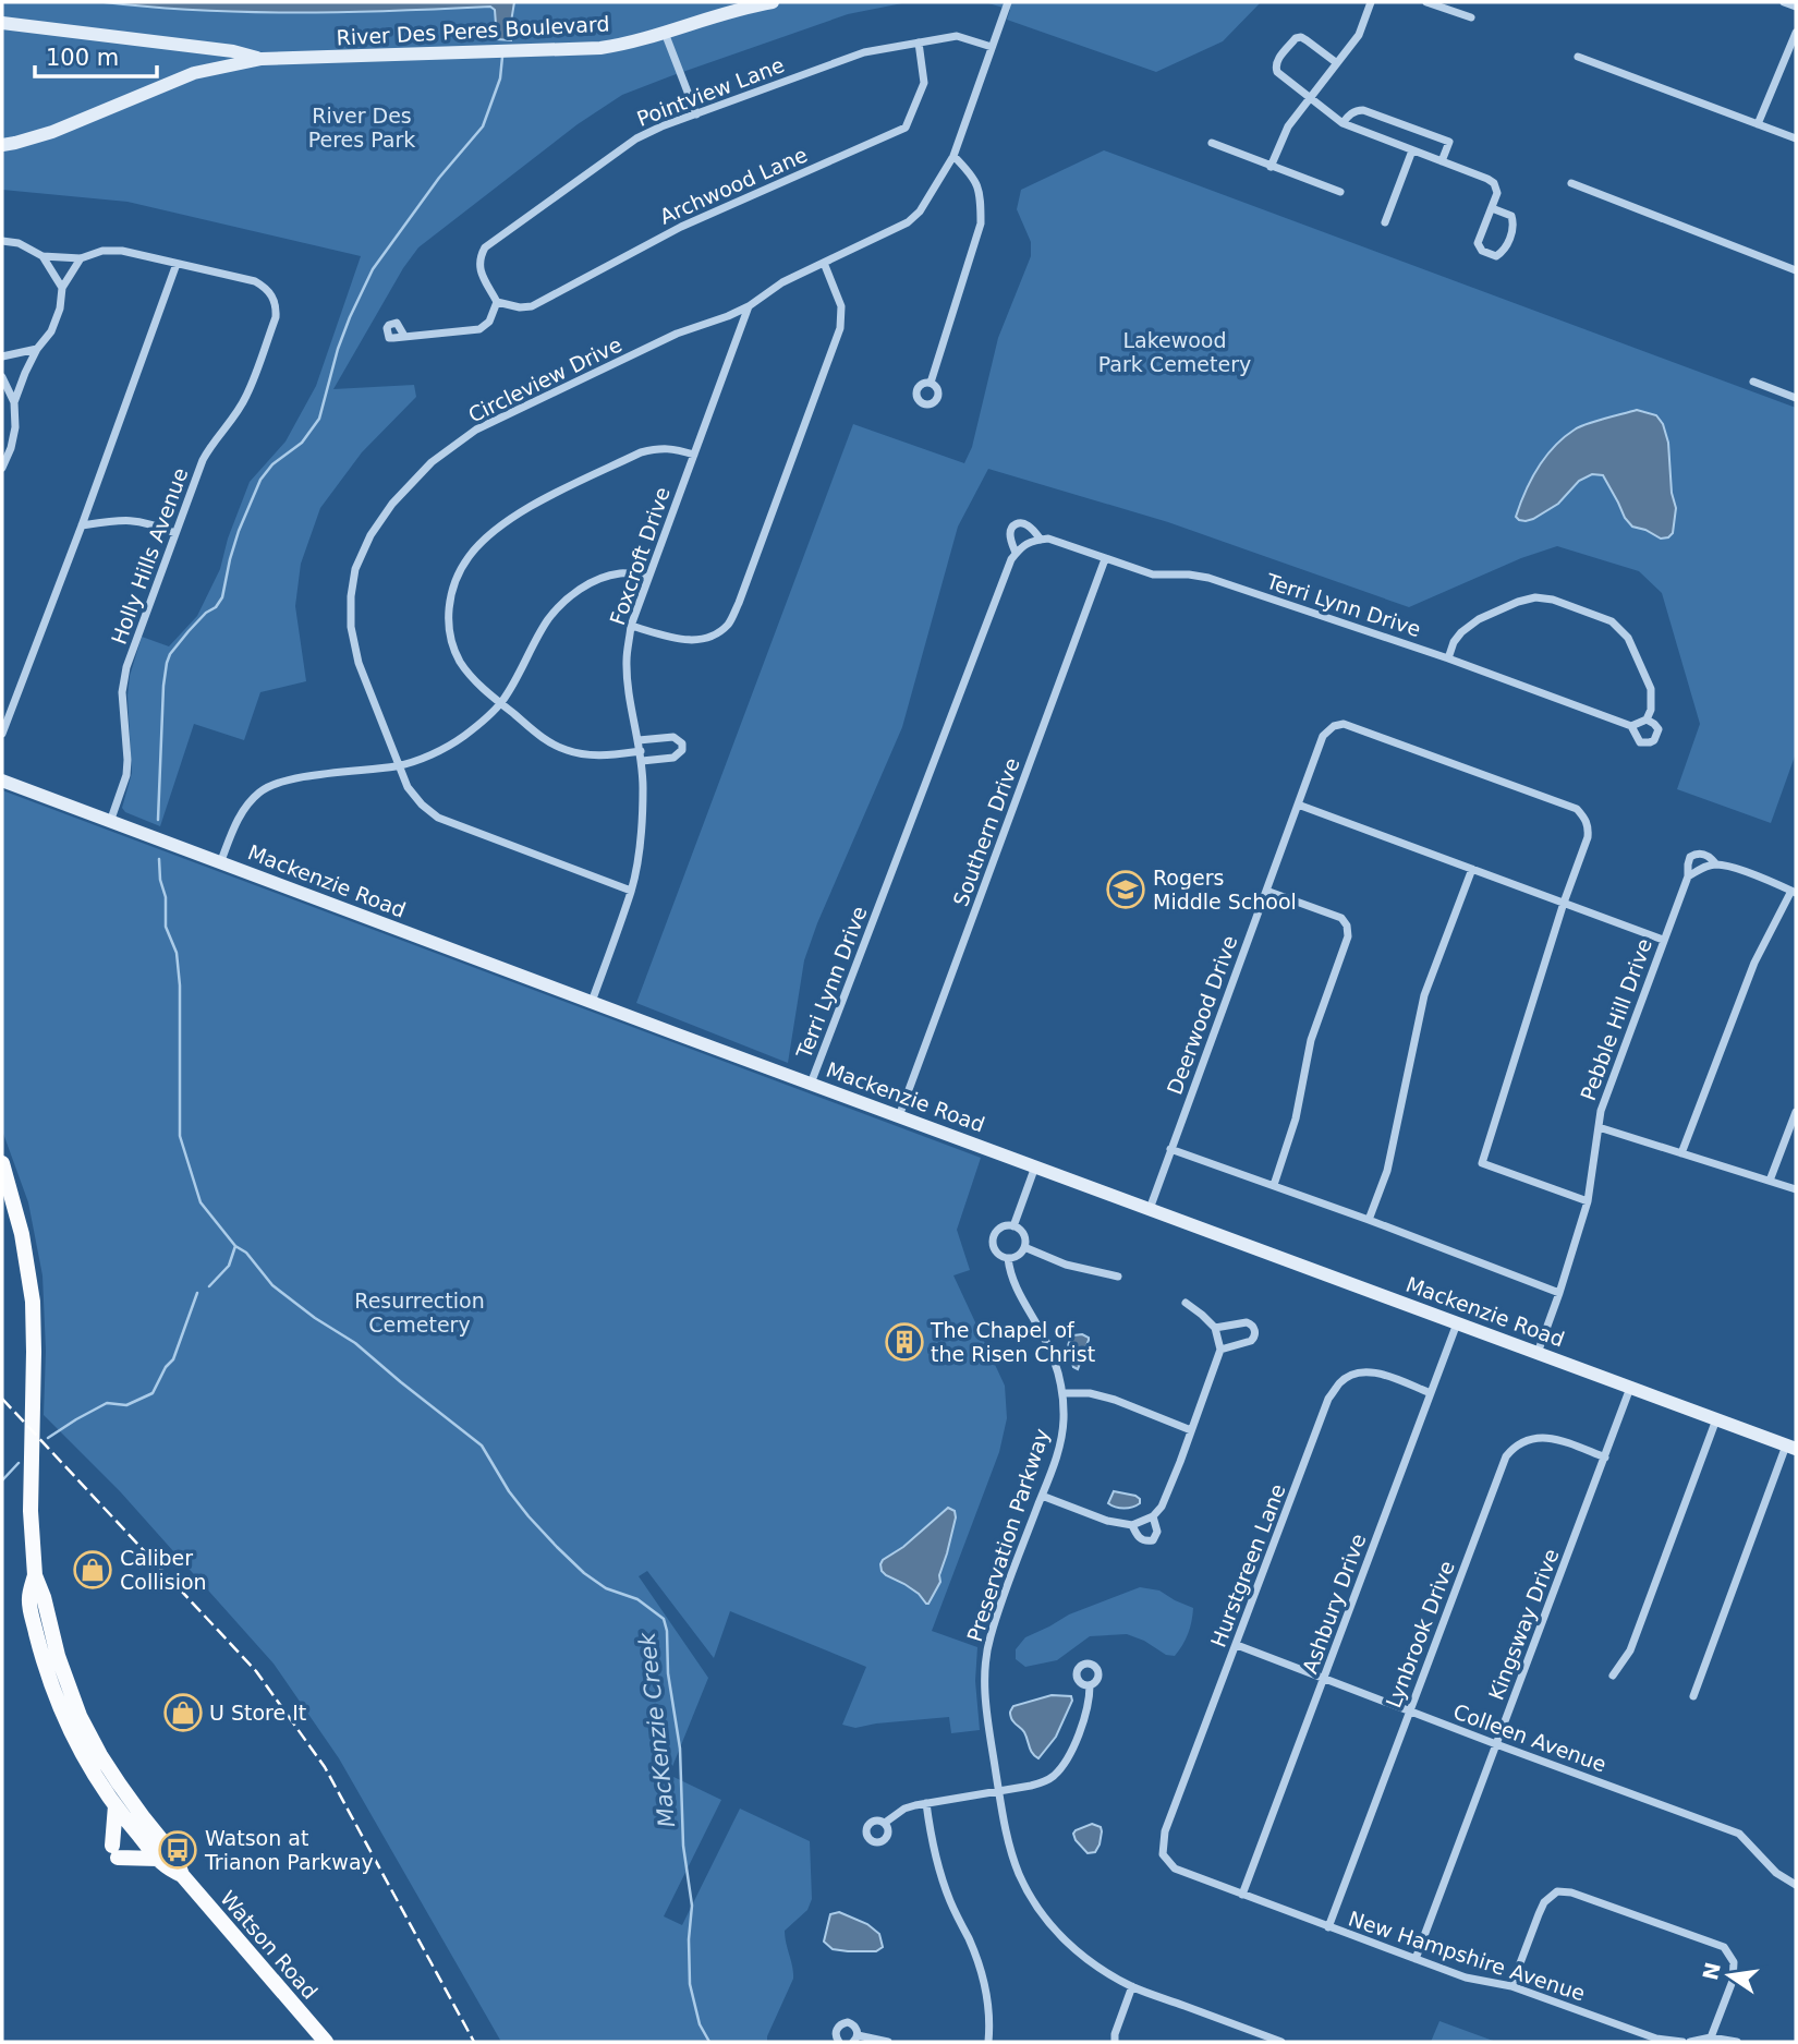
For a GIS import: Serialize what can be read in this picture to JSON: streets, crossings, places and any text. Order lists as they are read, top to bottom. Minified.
{"streets":{"main road":["River Des Peres Boulevard","Mackenzie Road","Watson Road"],"street":["Pointview Lane","Archwood Lane","Circleview Drive","Holly Hills Avenue","Foxcroft Drive","Terri Lynn Drive","Southern Drive","Deerwood Drive","Pebble Hill Drive","Preservation Parkway","Hurstgreen Lane","Ashbury Drive","Kingsway Drive","Lynbrook Drive","Colleen Avenue","New Hampshire Avenue"]},"crossings":[["Pointview Lane","Archwood Lane"],["Pointview Lane","Circleview Drive"],["Circleview Drive","Foxcroft Drive"],["Holly Hills Avenue","Mackenzie Road"],["Foxcroft Drive","Mackenzie Road"],["Terri Lynn Drive","Southern Drive"],["Terri Lynn Drive","Mackenzie Road"],["Southern Drive","Mackenzie Road"],["Mackenzie Road","Deerwood Drive"],["Mackenzie Road","Pebble Hill Drive"],["Mackenzie Road","Preservation Parkway"],["Mackenzie Road","Ashbury Drive"],["Mackenzie Road","Kingsway Drive"],["Hurstgreen Lane","Ashbury Drive"],["Hurstgreen Lane","Colleen Avenue"],["Hurstgreen Lane","New Hampshire Avenue"],["Ashbury Drive","Colleen Avenue"],["Ashbury Drive","New Hampshire Avenue"],["Kingsway Drive","Lynbrook Drive"],["Kingsway Drive","Colleen Avenue"],["Kingsway Drive","New Hampshire Avenue"],["Lynbrook Drive","Colleen Avenue"],["Lynbrook Drive","New Hampshire Avenue"]],"water":["MacKenzie Creek"],"parks":["River Des Peres Park","Lakewood Park Cemetery","Resurrection Cemetery"],"places":{"school or university":["Rogers Middle School"],"building":["The Chapel of the Risen Christ"],"shop":["Caliber Collision","U Store It"],"bus stop":["Watson at Trianon Parkway"]},"scale_bar":"100 m","north":"left"}
